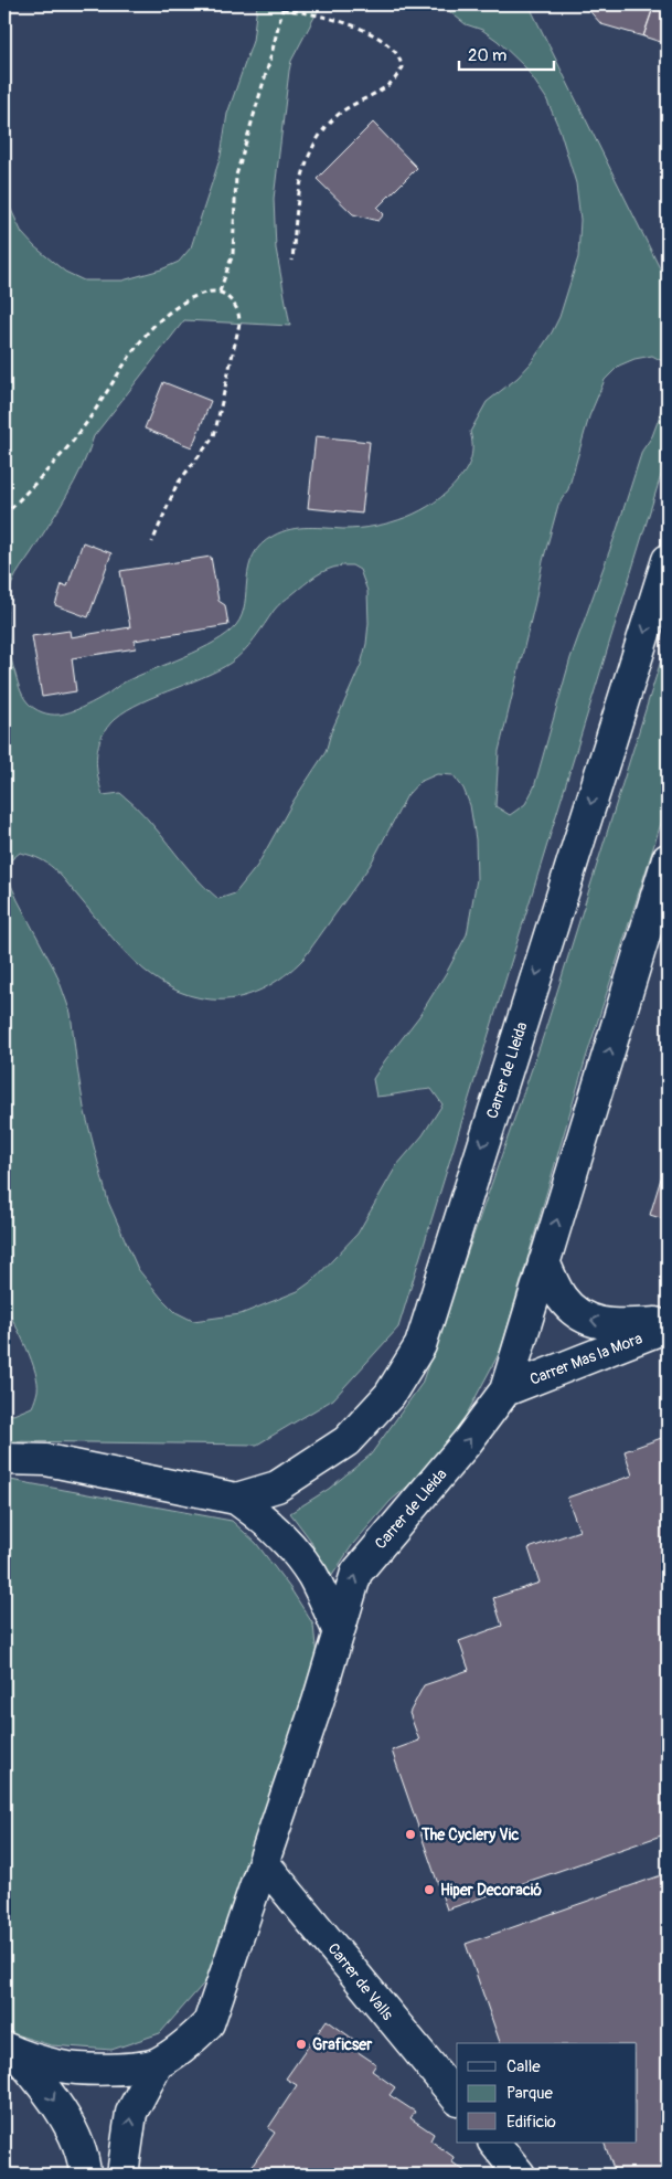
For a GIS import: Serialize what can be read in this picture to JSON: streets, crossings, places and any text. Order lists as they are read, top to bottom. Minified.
{"streets":{"street":["Carrer de Lleida","Carrer Mas la Mora","Carrer de Valls"]},"crossings":[["Carrer de Lleida","Carrer Mas la Mora"],["Carrer de Lleida","Carrer de Valls"]],"one_way":["Carrer Mas la Mora"],"places":["The Cyclery Vic","Hiper Decoració","Graficser"],"legend":["Calle","Parque","Edificio"],"scale_bar":"20 m"}
